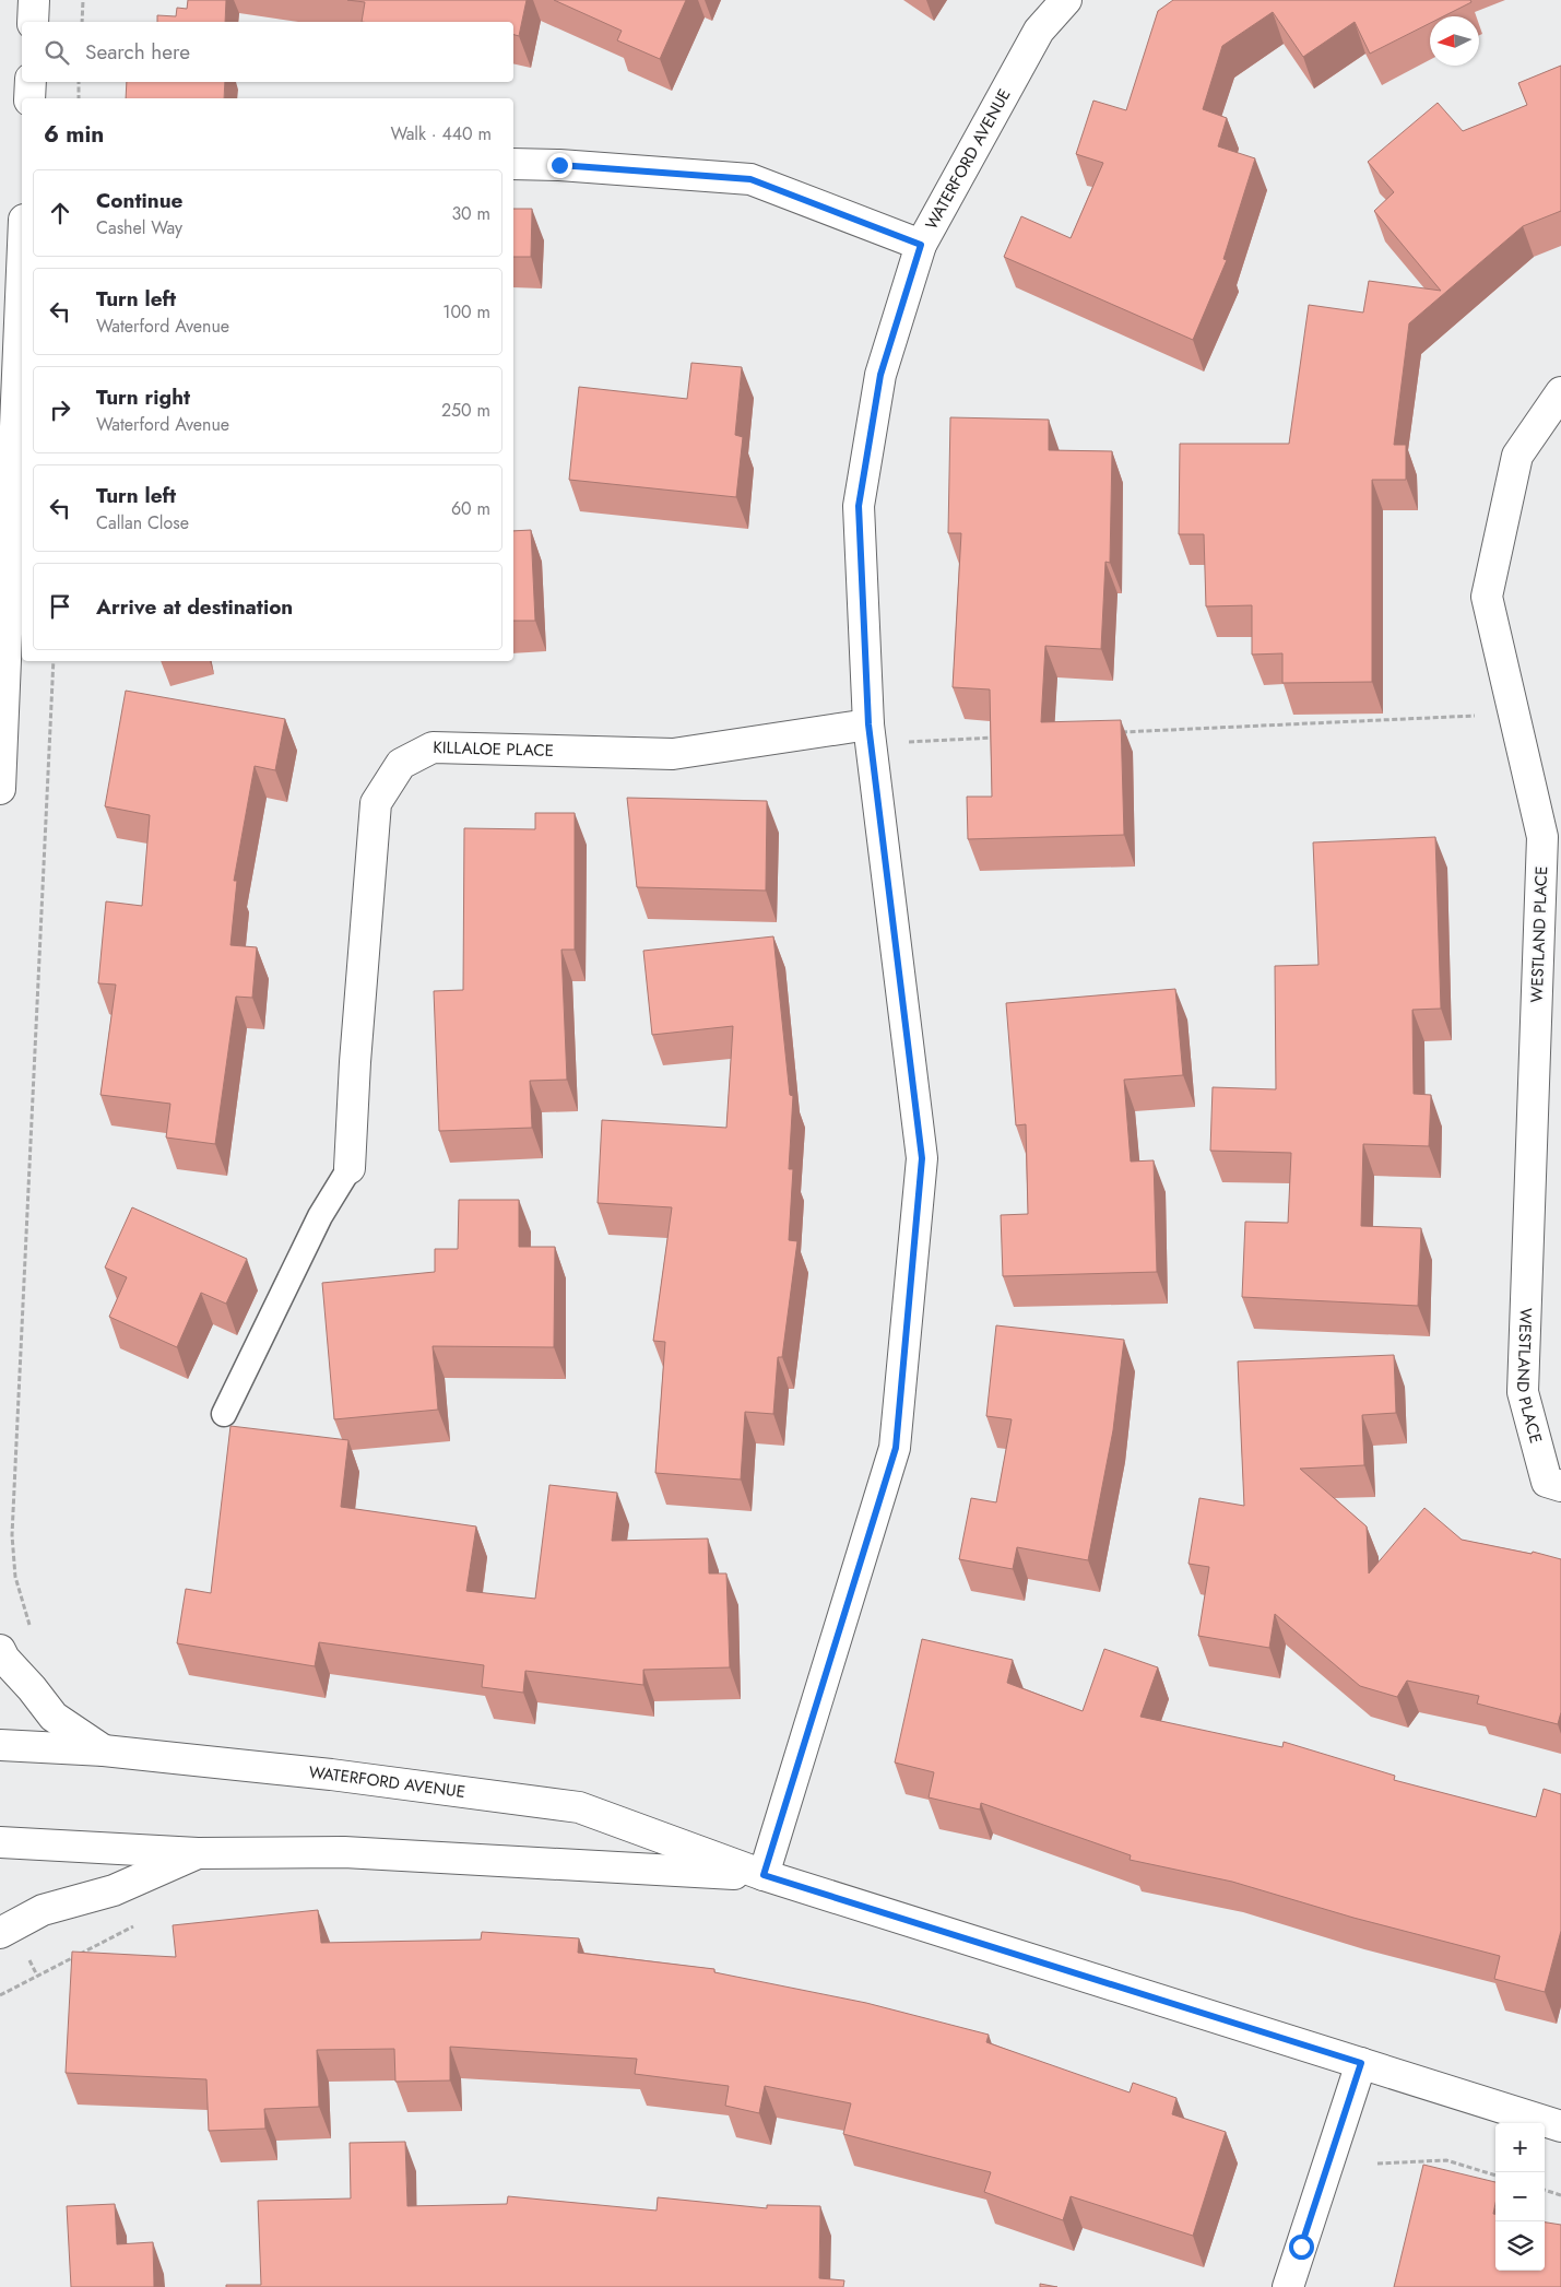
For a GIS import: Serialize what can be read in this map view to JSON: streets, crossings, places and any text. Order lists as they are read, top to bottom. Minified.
{"streets":{"street":["WATERFORD AVENUE","KILLALOE PLACE","WESTLAND PLACE"]},"crossings":[["WATERFORD AVENUE","KILLALOE PLACE"]],"north":"left","page":{"search":"Search here","heading":["6 min","Walk · 440 m"],"list":[["Continue","Cashel Way","30 m"],["Turn left","Waterford Avenue","100 m"],["Turn right","Waterford Avenue","250 m"],["Turn left","Callan Close","60 m"],"Arrive at destination"],"map_buttons":["+","−"]}}
